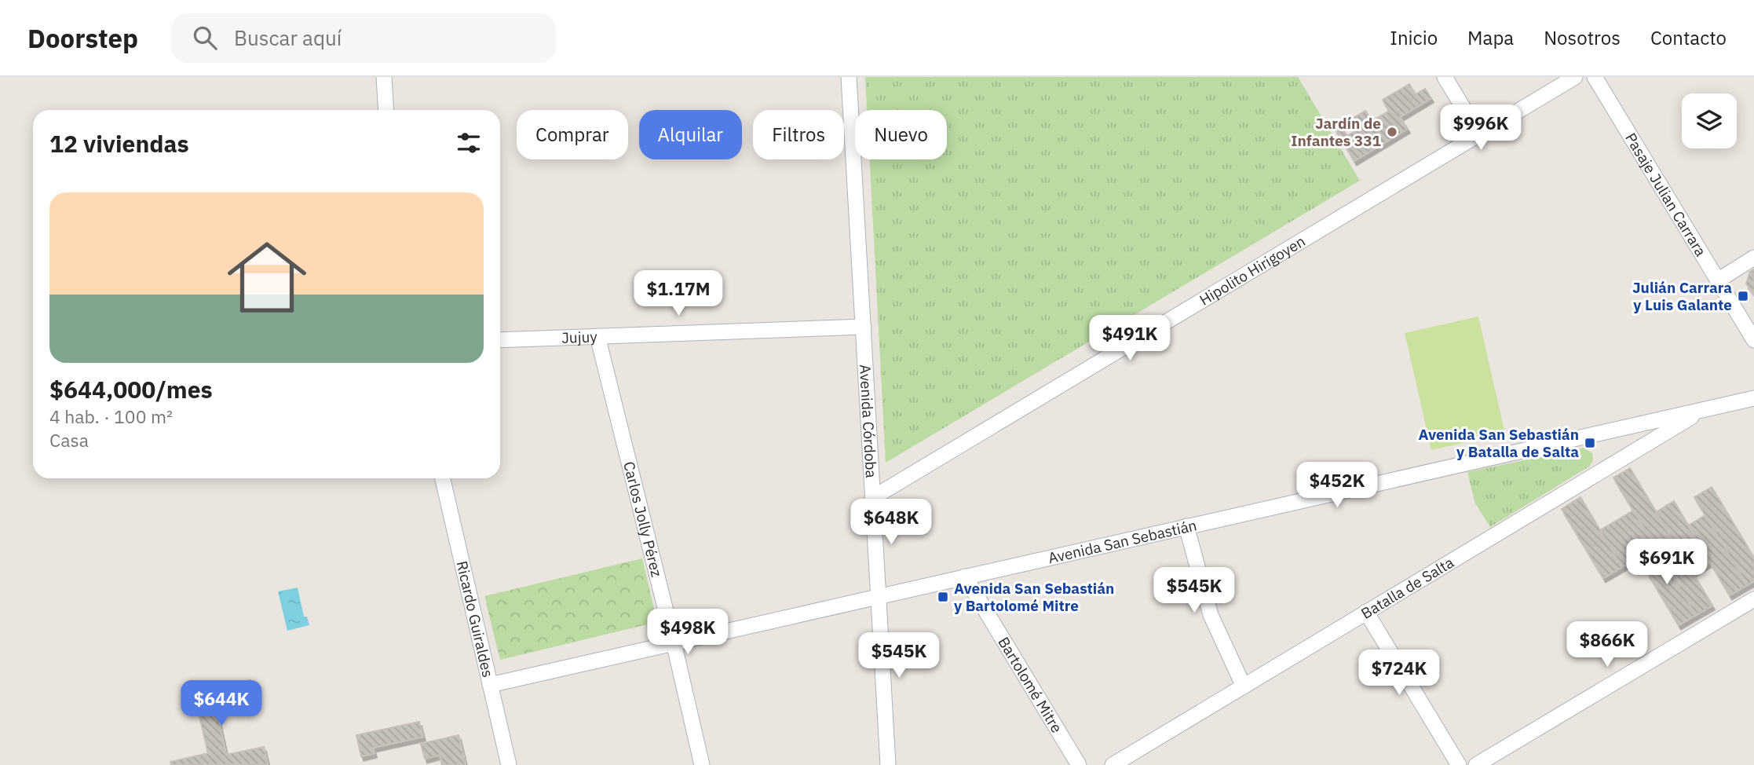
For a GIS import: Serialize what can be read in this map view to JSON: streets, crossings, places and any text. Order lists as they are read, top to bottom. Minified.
{"streets":{"street":["Pasaje Julian Carrara","Hipolito Hirigoyen","Jujuy","Avenida Córdoba","Carlos Jolly Pérez","Avenida San Sebastián","Batalla de Salta","Ricardo Guiraldes","Bartolomé Mitre"]},"crossings":[["Hipolito Hirigoyen","Avenida Córdoba"],["Jujuy","Avenida Córdoba"],["Jujuy","Carlos Jolly Pérez"],["Avenida Córdoba","Avenida San Sebastián"],["Carlos Jolly Pérez","Avenida San Sebastián"],["Avenida San Sebastián","Batalla de Salta"],["Avenida San Sebastián","Ricardo Guiraldes"],["Avenida San Sebastián","Bartolomé Mitre"]],"places":{"other":["Jardín de Infantes 331"],"transit":["Julián Carrara y Luis Galante","Avenida San Sebastián y Batalla de Salta","Avenida San Sebastián y Bartolomé Mitre"]},"page":{"header":"Doorstep","search":"Buscar aquí","nav":["Inicio","Mapa","Nosotros","Contacto"],"price":["$996K","$1.17M","$491K","$452K","$648K","$691K","$545K","$498K","$866K","$545K","$724K","$644K"],"chip":["Comprar","Alquilar","Filtros","Nuevo"],"heading":"12 viviendas","list":[{"name":"$644,000/mes","note":"4 hab. · 100 m² · Casa"}]}}
